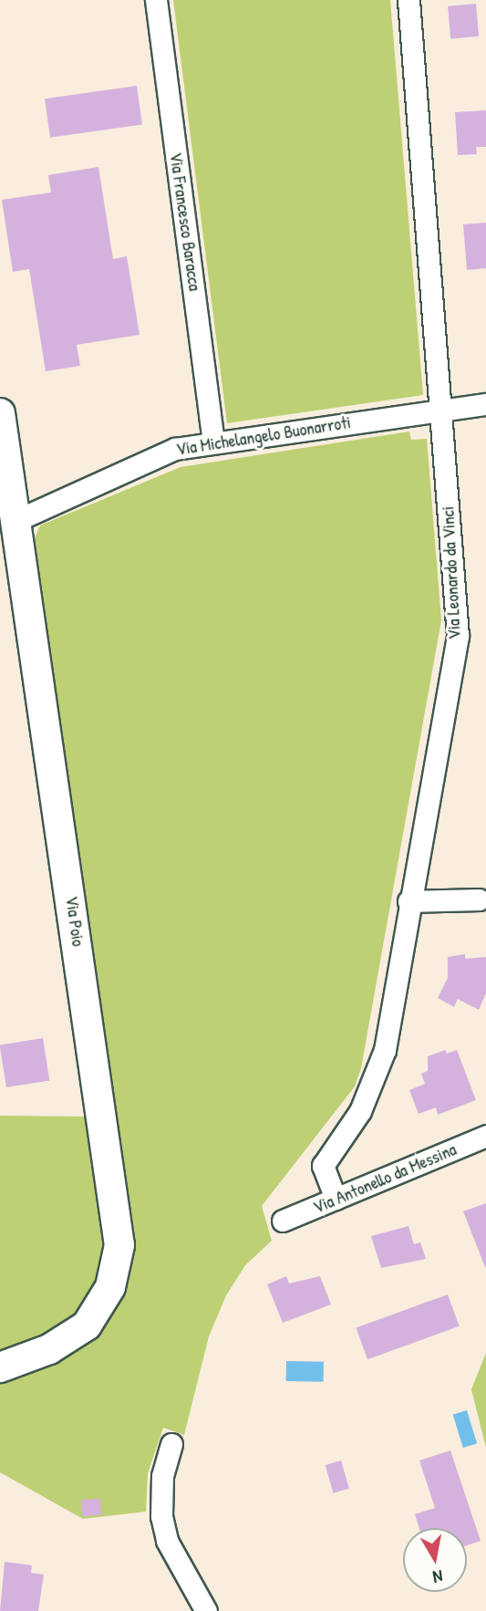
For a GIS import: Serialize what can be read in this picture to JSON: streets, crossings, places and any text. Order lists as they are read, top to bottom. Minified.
{"streets":{"street":["Via Francesco Baracca","Via Michelangelo Buonarroti","Via Leonardo da Vinci","Via Poio","Via Antonello da Messina"]},"crossings":[["Via Francesco Baracca","Via Michelangelo Buonarroti"],["Via Michelangelo Buonarroti","Via Leonardo da Vinci"],["Via Michelangelo Buonarroti","Via Poio"],["Via Leonardo da Vinci","Via Antonello da Messina"]],"north":"bottom"}
